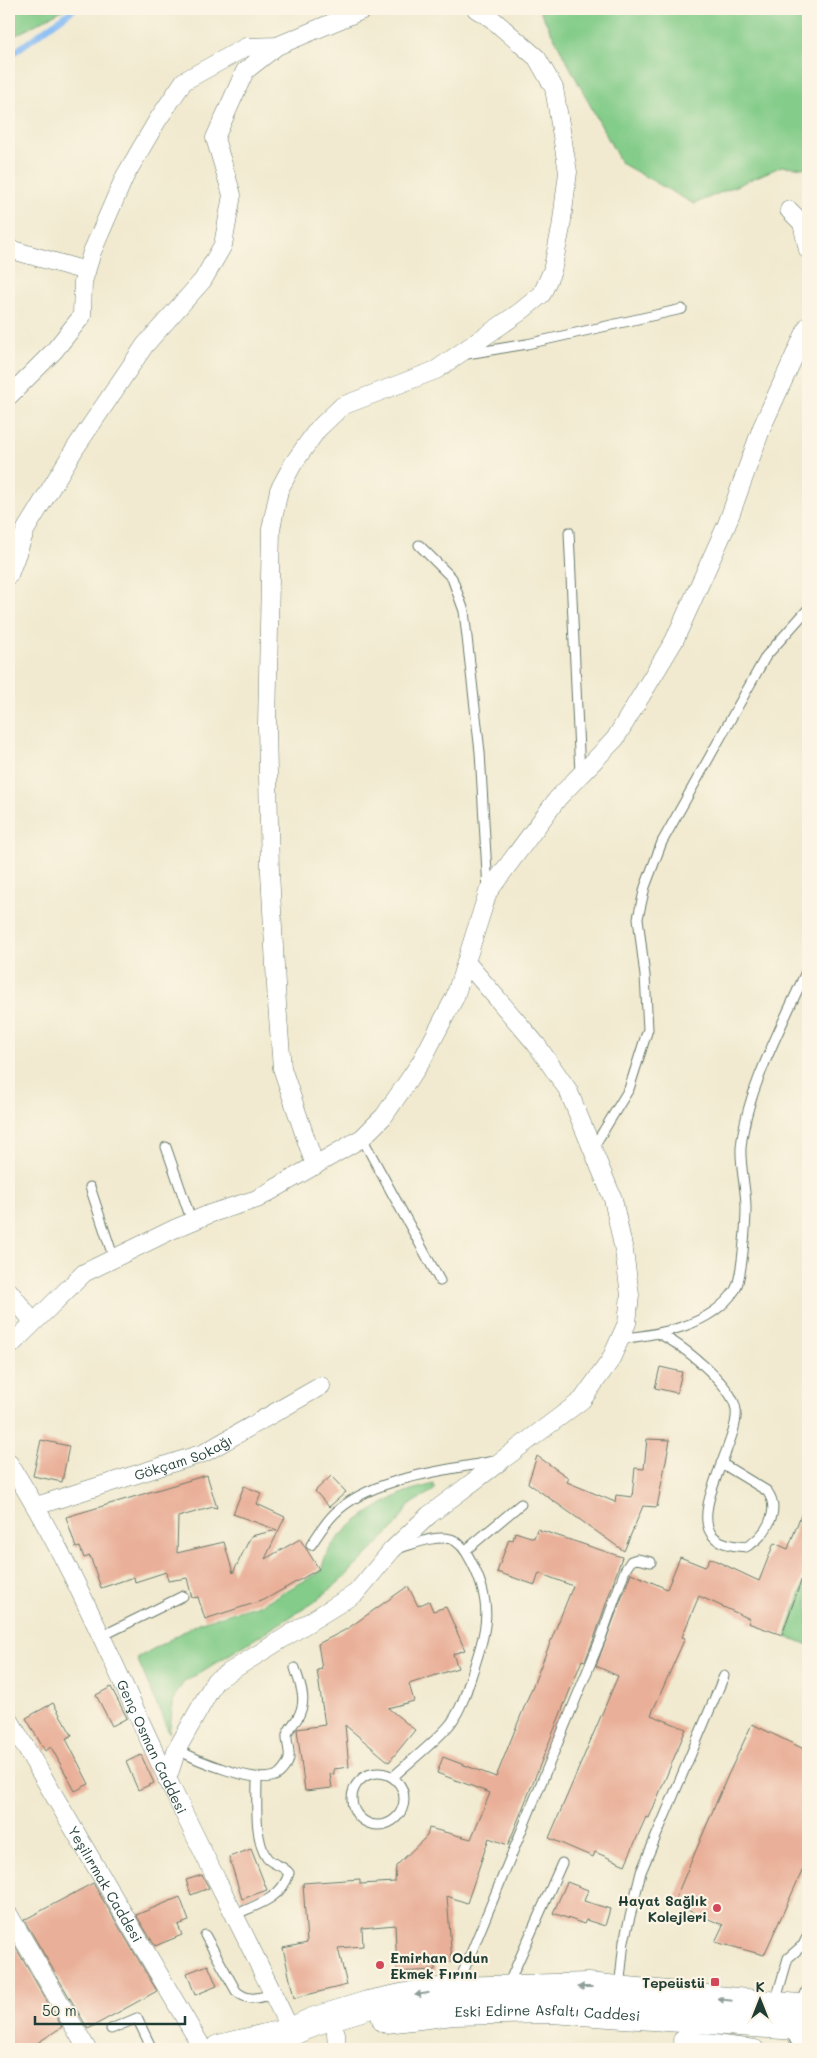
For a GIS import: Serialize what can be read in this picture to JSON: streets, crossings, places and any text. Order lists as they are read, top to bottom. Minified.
{"streets":{"main road":["Eski Edirne Asfaltı Caddesi"],"street":["Gökçam Sokağı","Genç Osman Caddesi","Yeşilırmak Caddesi"]},"crossings":[["Gökçam Sokağı","Genç Osman Caddesi"],["Genç Osman Caddesi","Eski Edirne Asfaltı Caddesi"]],"places":{"other":["Hayat Sağlık Kolejleri","Emirhan Odun Ekmek Fırını"],"transit":["Tepeüstü"]},"scale_bar":"50 m","north":"top"}
